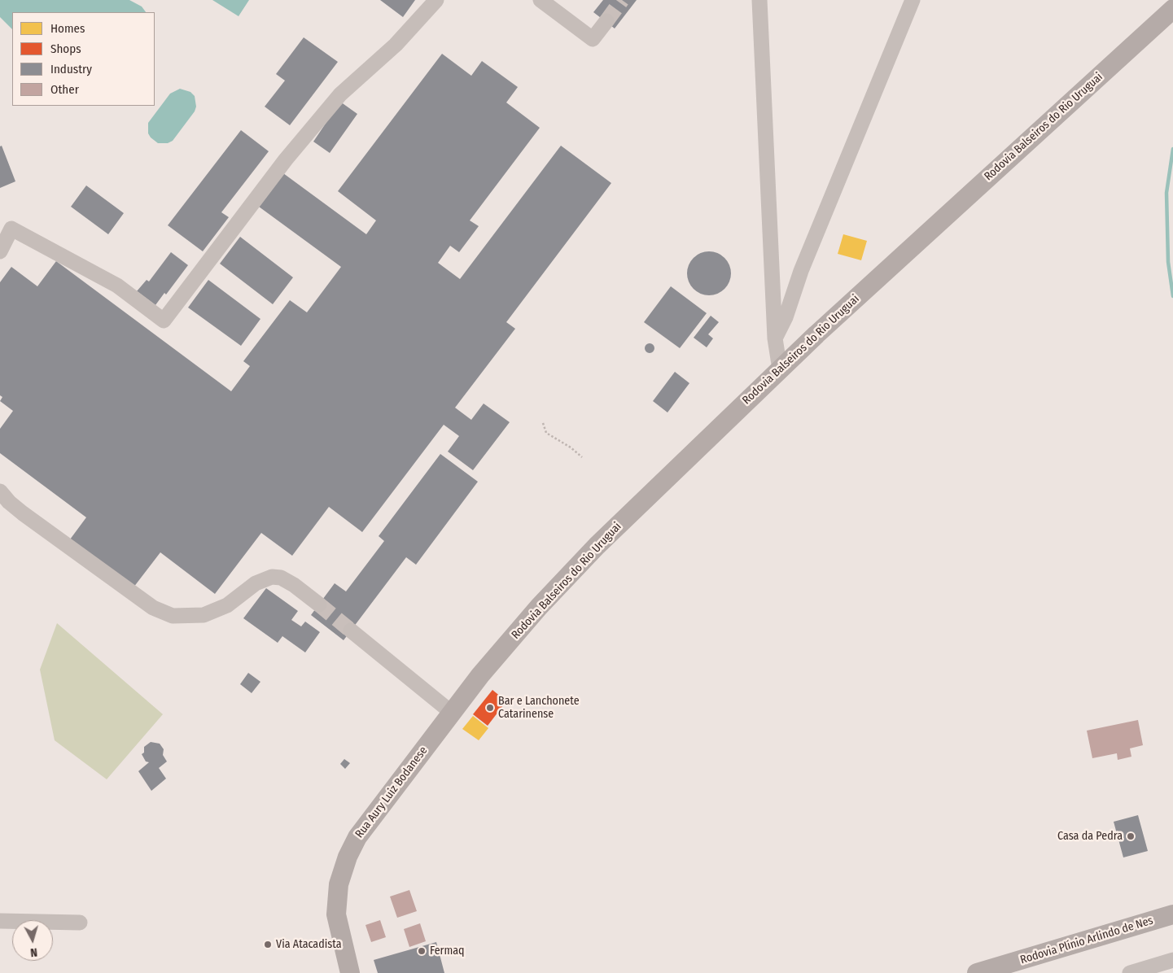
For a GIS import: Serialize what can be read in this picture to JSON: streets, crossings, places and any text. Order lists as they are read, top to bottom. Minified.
{"streets":{"main road":["Rodovia Balseiros do Rio Uruguai","Rua Aury Luiz Bodanese","Rodovia Plínio Arlindo de Nes"]},"crossings":[["Rodovia Balseiros do Rio Uruguai","Rua Aury Luiz Bodanese"]],"places":["Bar e Lanchonete Catarinense","Casa da Pedra","Via Atacadista","Fermaq"],"legend":["Homes","Shops","Industry","Other"],"north":"bottom"}
